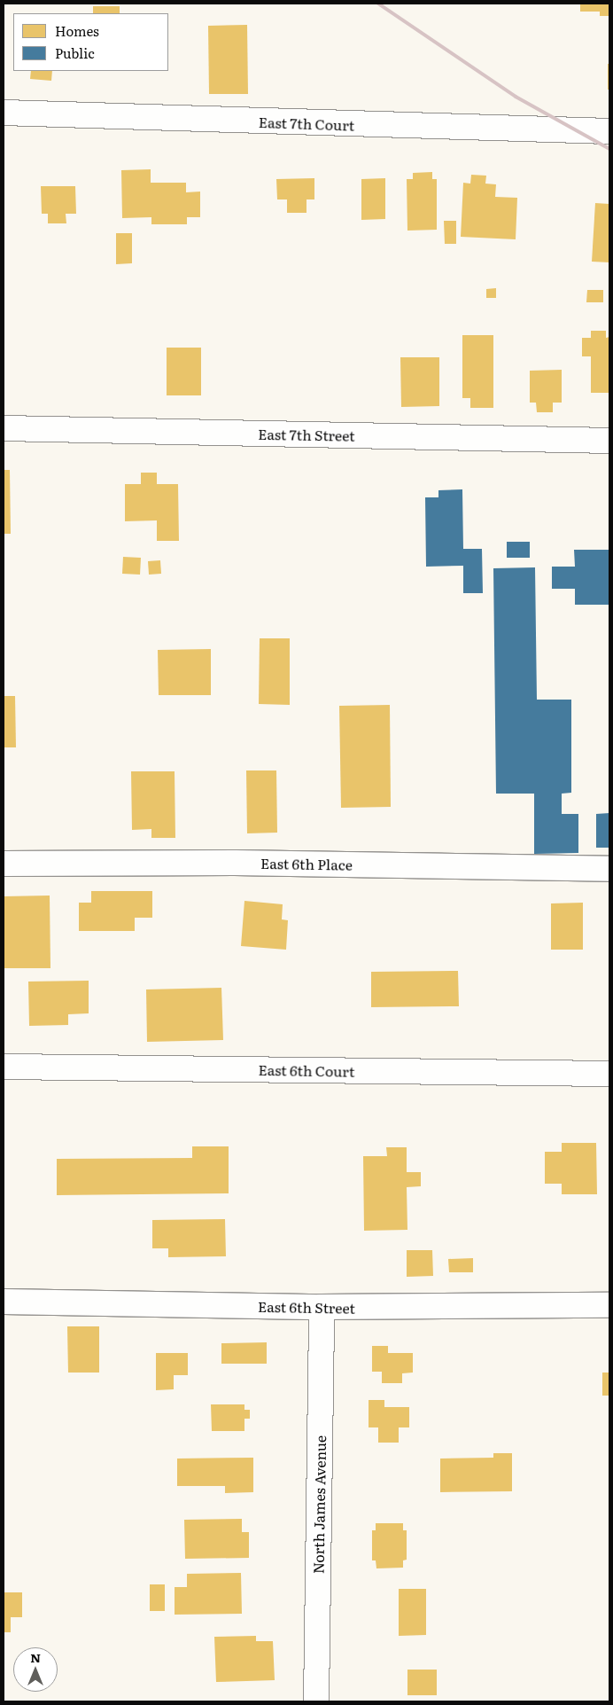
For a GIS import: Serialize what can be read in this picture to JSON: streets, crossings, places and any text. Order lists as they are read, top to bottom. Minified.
{"streets":{"street":["East 7th Court","East 7th Street","East 6th Place","East 6th Court","East 6th Street","North James Avenue"]},"crossings":[["East 6th Street","North James Avenue"]],"legend":["Homes","Public"],"north":"top"}
